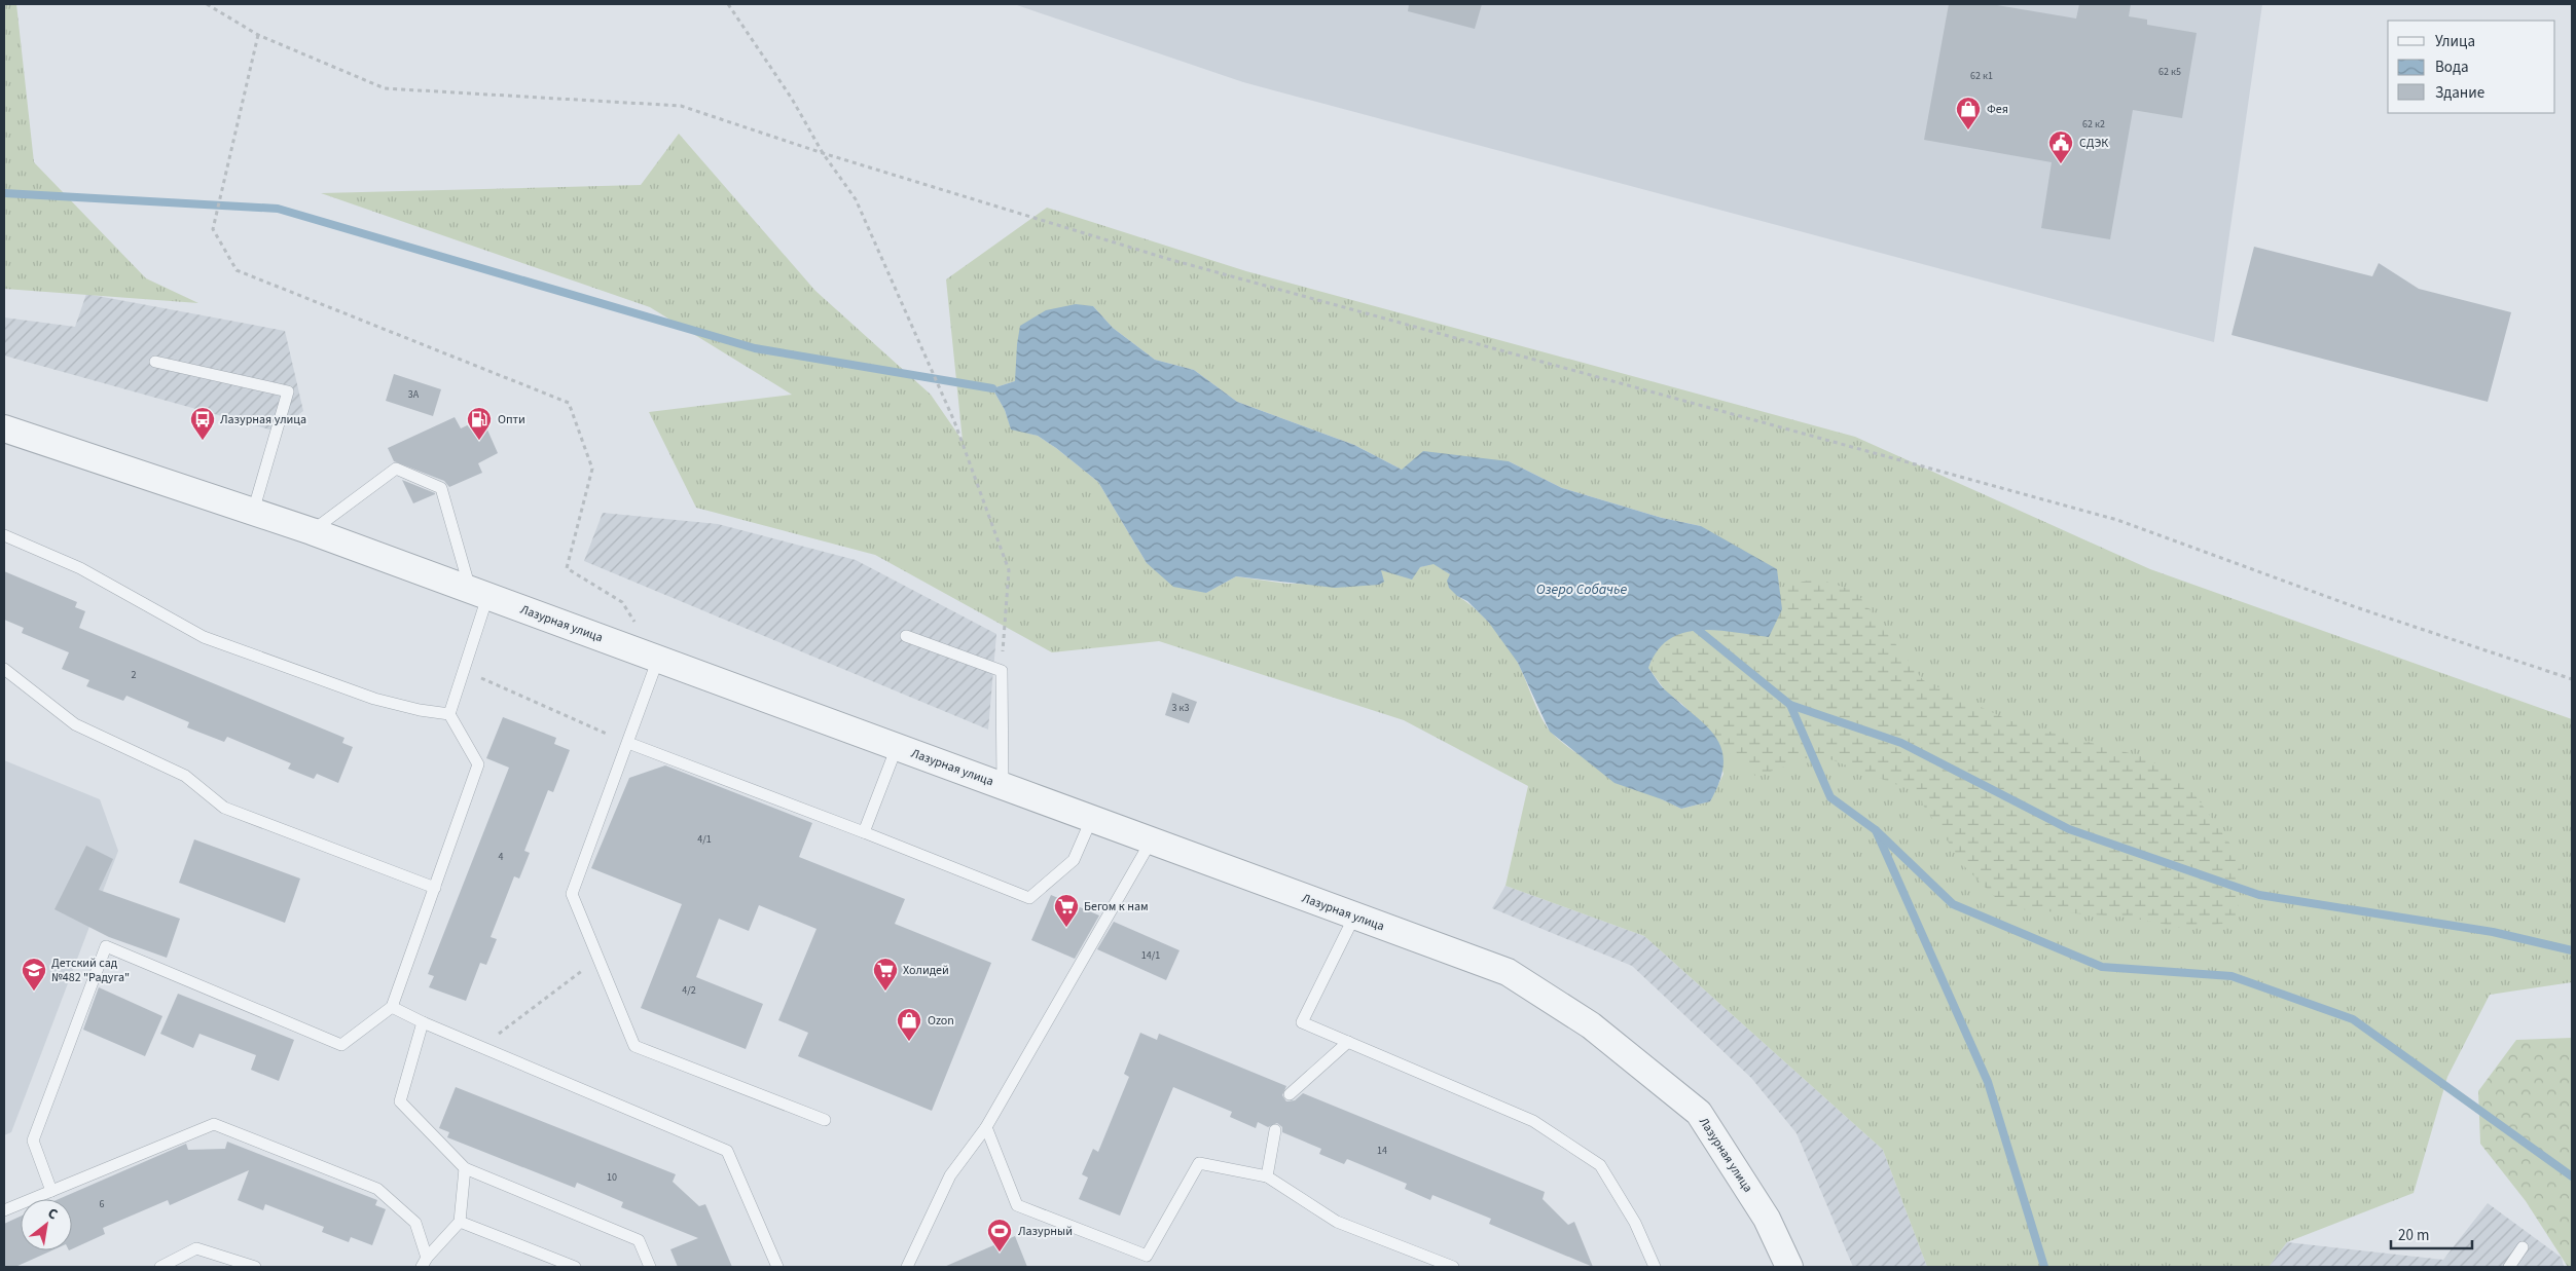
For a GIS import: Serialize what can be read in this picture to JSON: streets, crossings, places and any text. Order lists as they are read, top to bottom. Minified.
{"streets":{"street":["Лазурная улица"]},"water":["Озеро Собачье"],"places":{"shop":["Фея","Ozon"],"public building":["СДЭК"],"bus stop":["Лазурная улица"],"fuel station":["Опти"],"supermarket":["Бегом к нам","Холидей"],"school or university":["Детский сад №482 \"Радуга\""],"sports":["Лазурный"]},"house_numbers":["62 к5","62 к1","62 к2","3А","2","3 к3","4/1","4","14/1","4/2","14","10","6"],"legend":["Улица","Вода","Здание"],"scale_bar":"20 m","north":"top right"}
